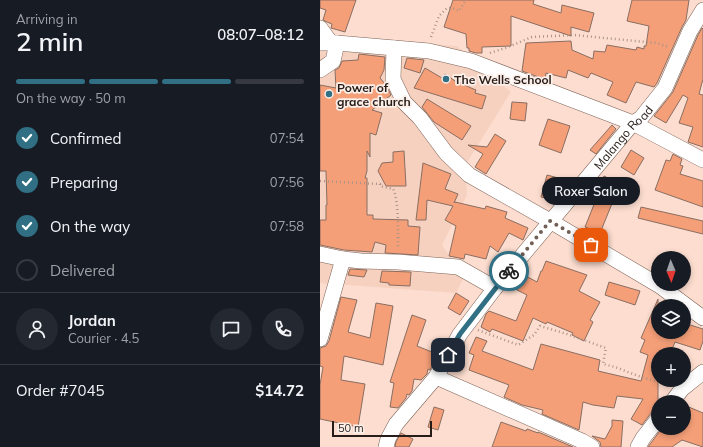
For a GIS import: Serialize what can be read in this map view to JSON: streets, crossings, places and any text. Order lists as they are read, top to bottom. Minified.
{"streets":{"street":["Malango Road"]},"places":["The Wells School","Power of grace church","Roxer Salon"],"scale_bar":"50 m","north":"bottom","page":{"heading":["2 min","Arriving in","08:07–08:12"],"panel":["Jordan","Courier · 4.5","Order #7045","$14.72"],"bar":"On the way · 50 m","list":[["Confirmed","07:54"],["Preparing","07:56"],["On the way","07:58"],"Delivered"],"bubble":"Roxer Salon","map_buttons":["+","−"],"scale":"50 m"}}
